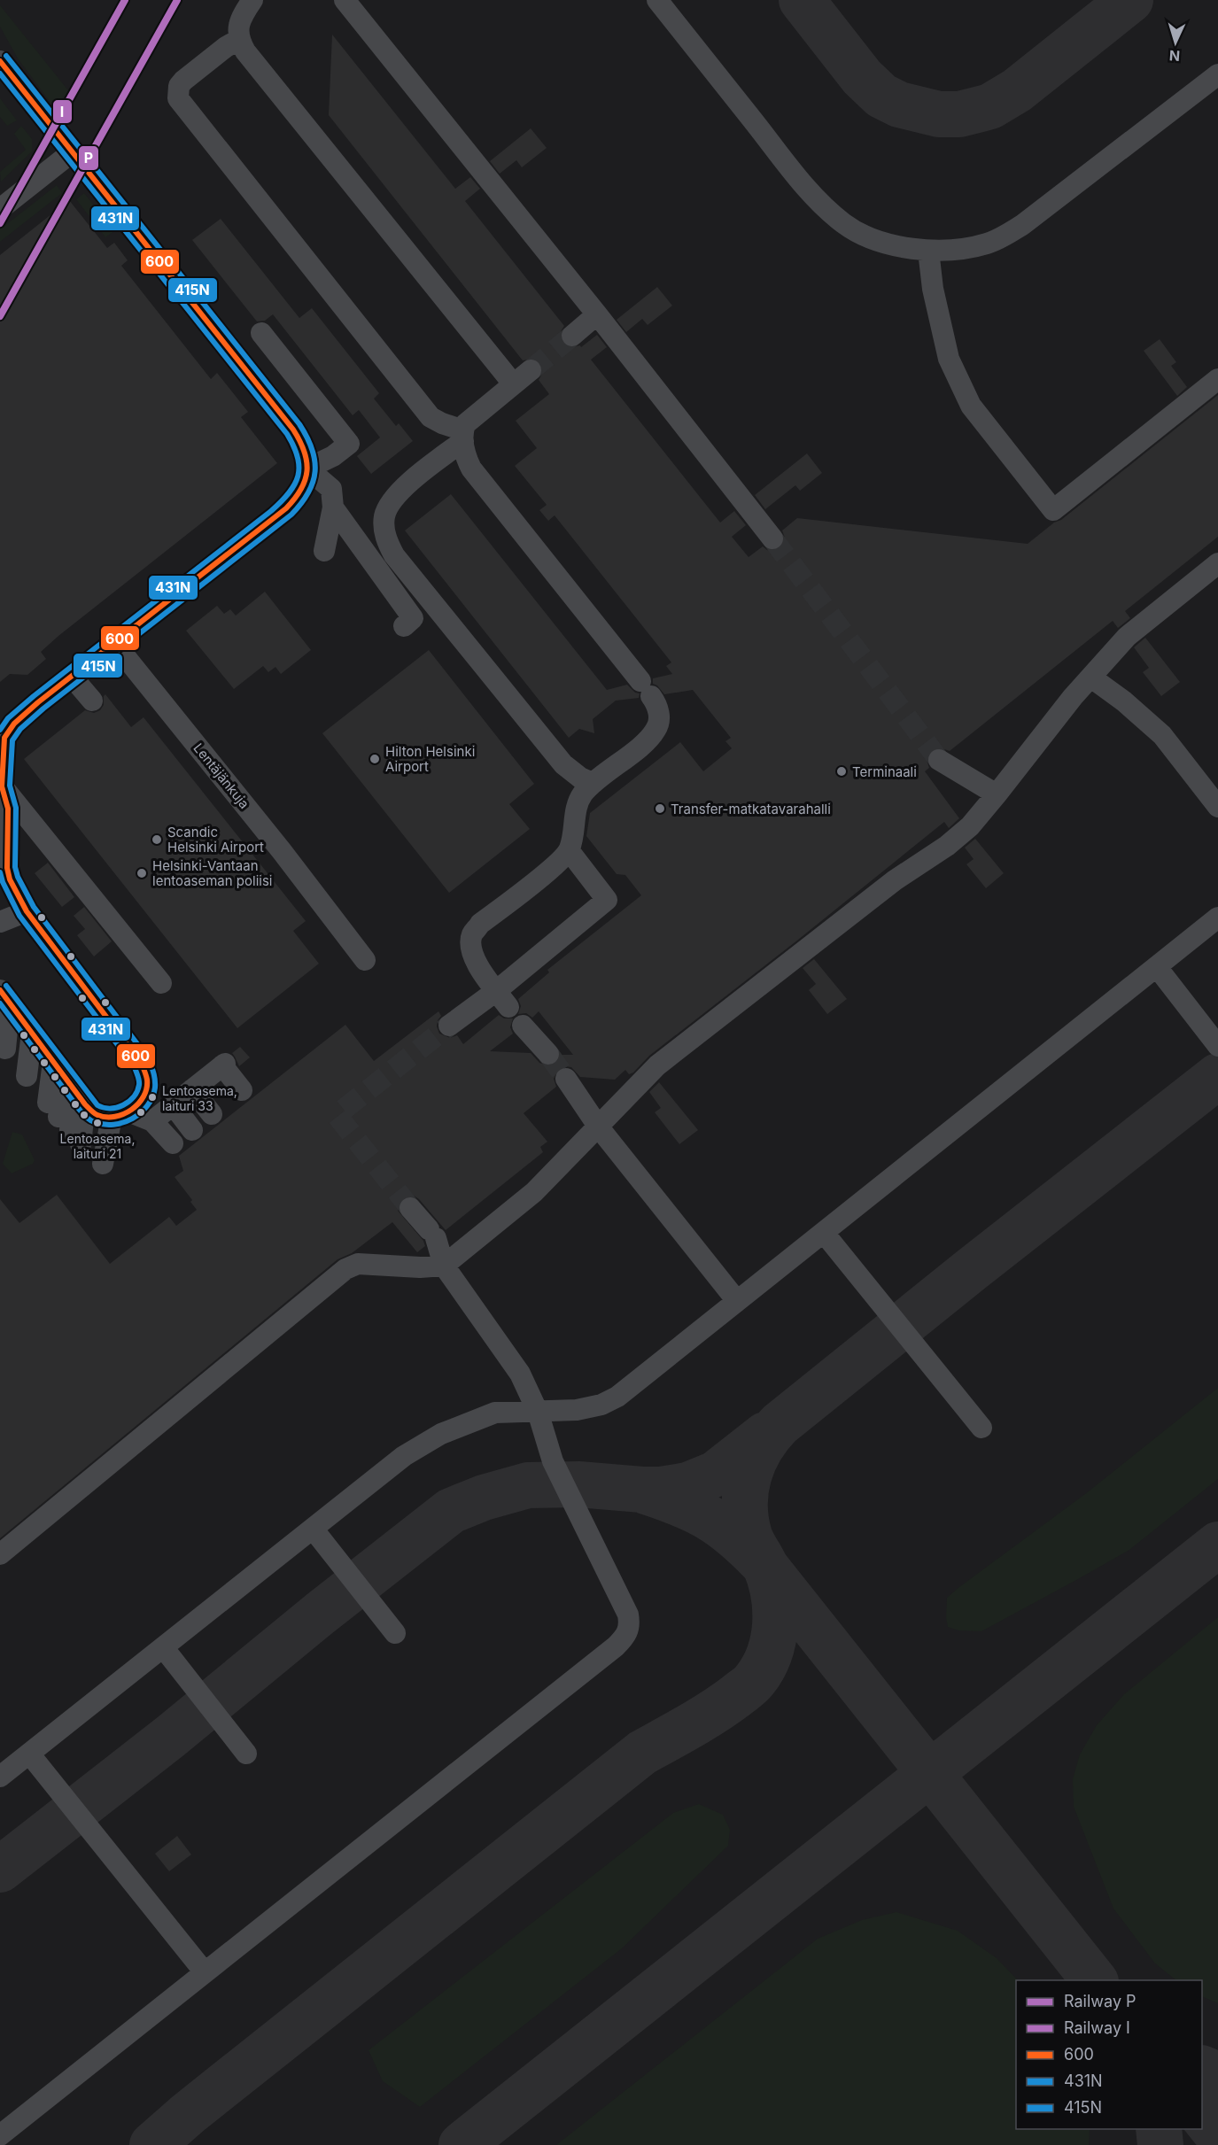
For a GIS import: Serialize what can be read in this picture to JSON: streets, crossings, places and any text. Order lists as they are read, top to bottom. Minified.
{"streets":{"street":["Lentäjänkuja"]},"places":["Hilton Helsinki Airport","Terminaali","Transfer-matkatavarahalli","Scandic Helsinki Airport","Helsinki-Vantaan lentoaseman poliisi","Lentoasema, laituri 33","Lentoasema, laituri 21"],"lines":["rail line P","rail line I","transit line 415N","transit line 600","transit line 431N"],"legend":["Railway P","Railway I","600","431N","415N"],"north":"bottom"}
